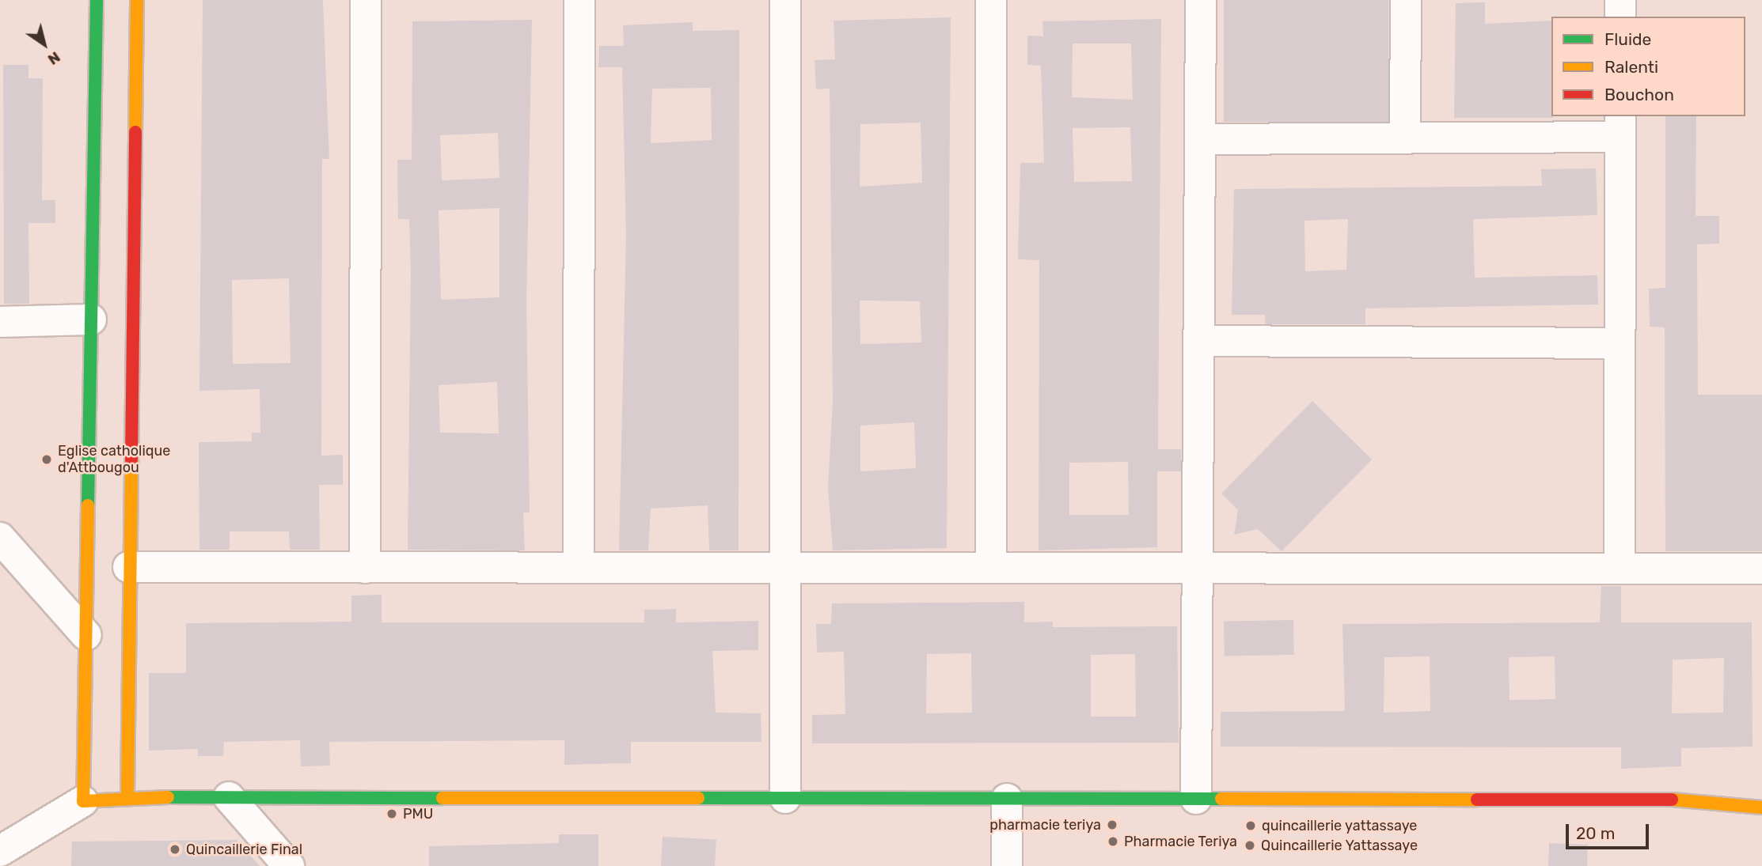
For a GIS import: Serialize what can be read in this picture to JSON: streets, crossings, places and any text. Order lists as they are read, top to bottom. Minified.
{"places":["Eglise catholique d'Attbougou","PMU","pharmacie teriya","quincaillerie yattassaye","Pharmacie Teriya","Quincaillerie Yattassaye","Quincaillerie Final"],"legend":["Fluide","Ralenti","Bouchon"],"scale_bar":"20 m","north":"bottom right"}
